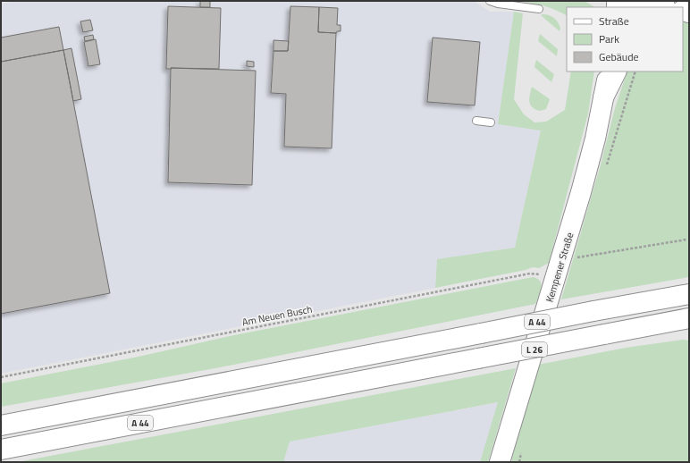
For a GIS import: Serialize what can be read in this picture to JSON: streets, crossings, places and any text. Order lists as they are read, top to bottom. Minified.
{"streets":{"main road":["Kempener Straße","A 44","L 26"],"path":["Am Neuen Busch"]},"crossings":[["Kempener Straße","Am Neuen Busch"]],"legend":["Straße","Park","Gebäude"]}
